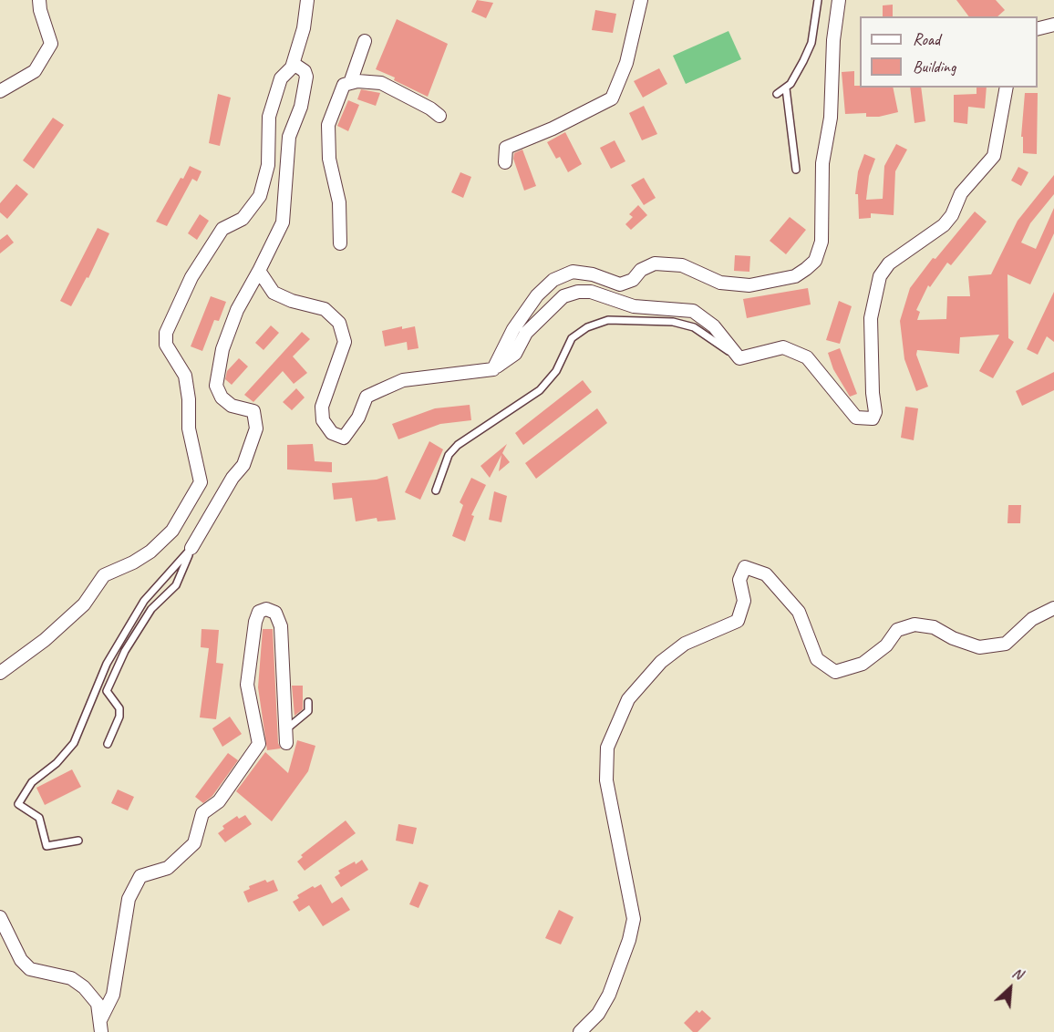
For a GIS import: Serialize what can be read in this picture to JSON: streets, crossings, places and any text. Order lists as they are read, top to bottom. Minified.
{"legend":["Road","Building"],"north":"top right"}
